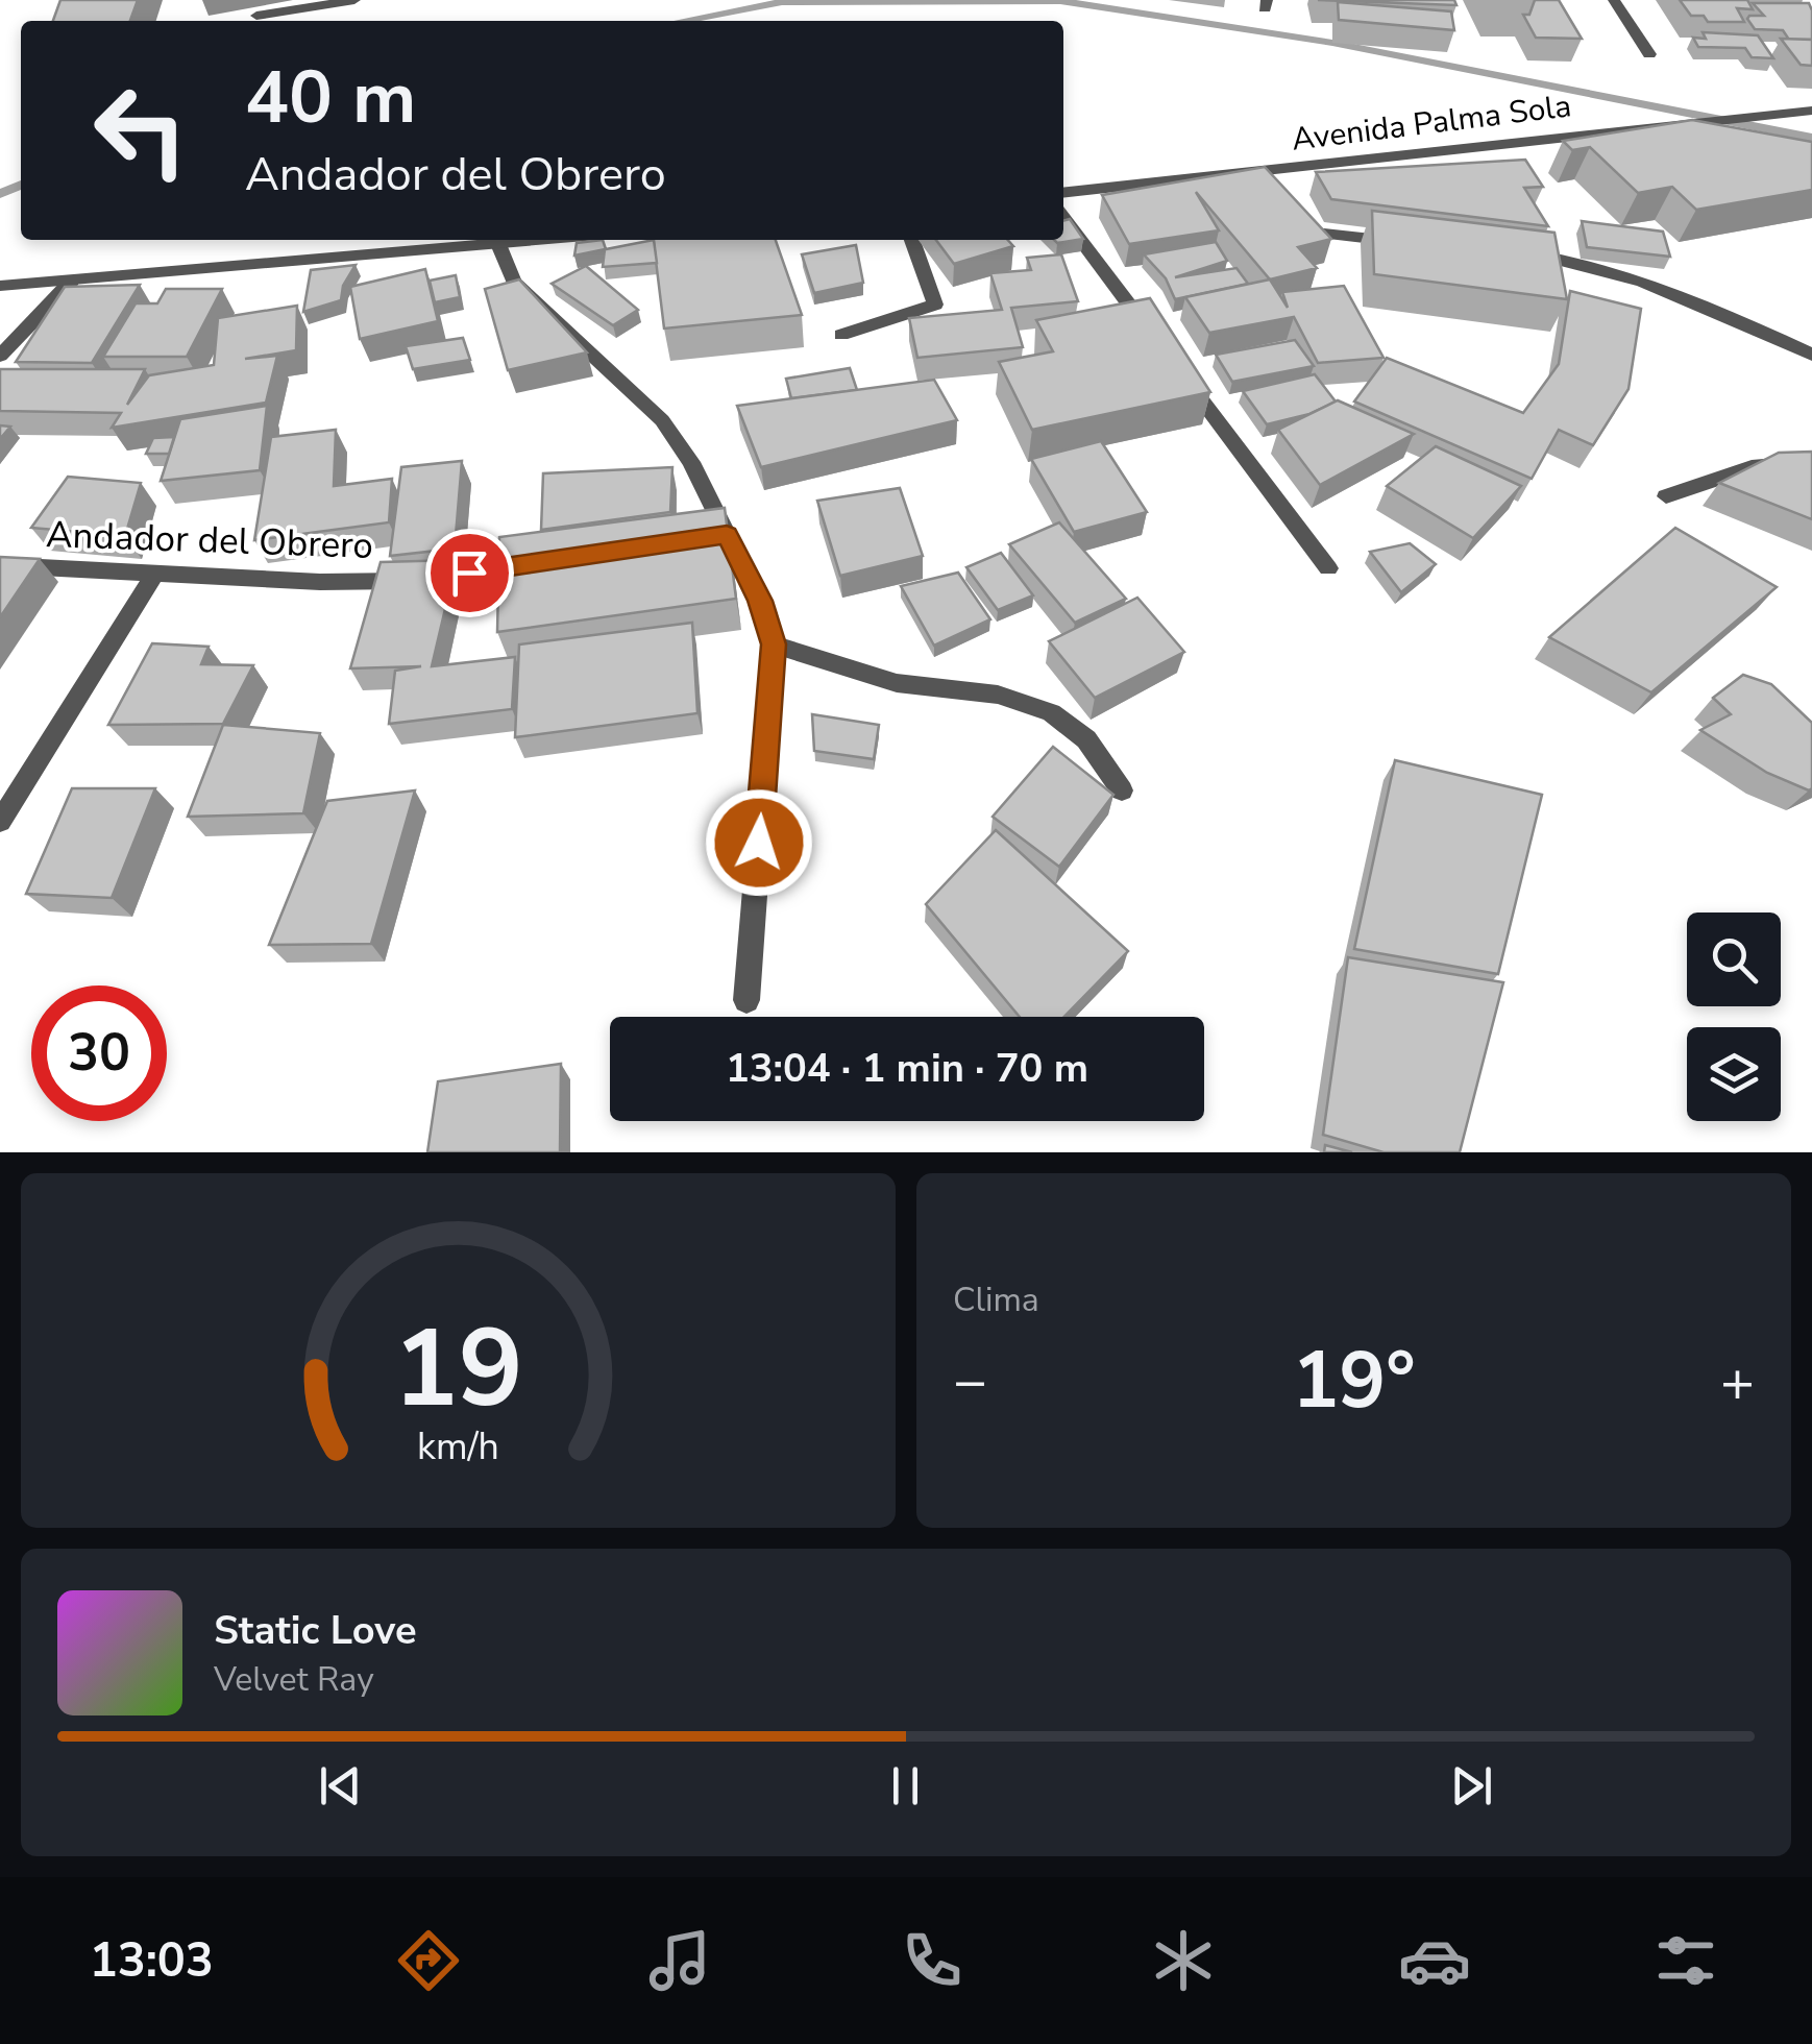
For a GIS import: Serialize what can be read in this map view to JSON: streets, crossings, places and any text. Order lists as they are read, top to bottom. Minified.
{"streets":{"street":["Avenida Palma Sola","Andador del Obrero"]},"page":{"turn":["40 m","Andador del Obrero"],"limit":"30","trip":"13:04 · 1 min · 70 m","tile":"Clima","heat":["−","19°","+"],"song":["Static Love","Velvet Ray"],"tabs":"13:03","gauge":["19","km/h"]}}
